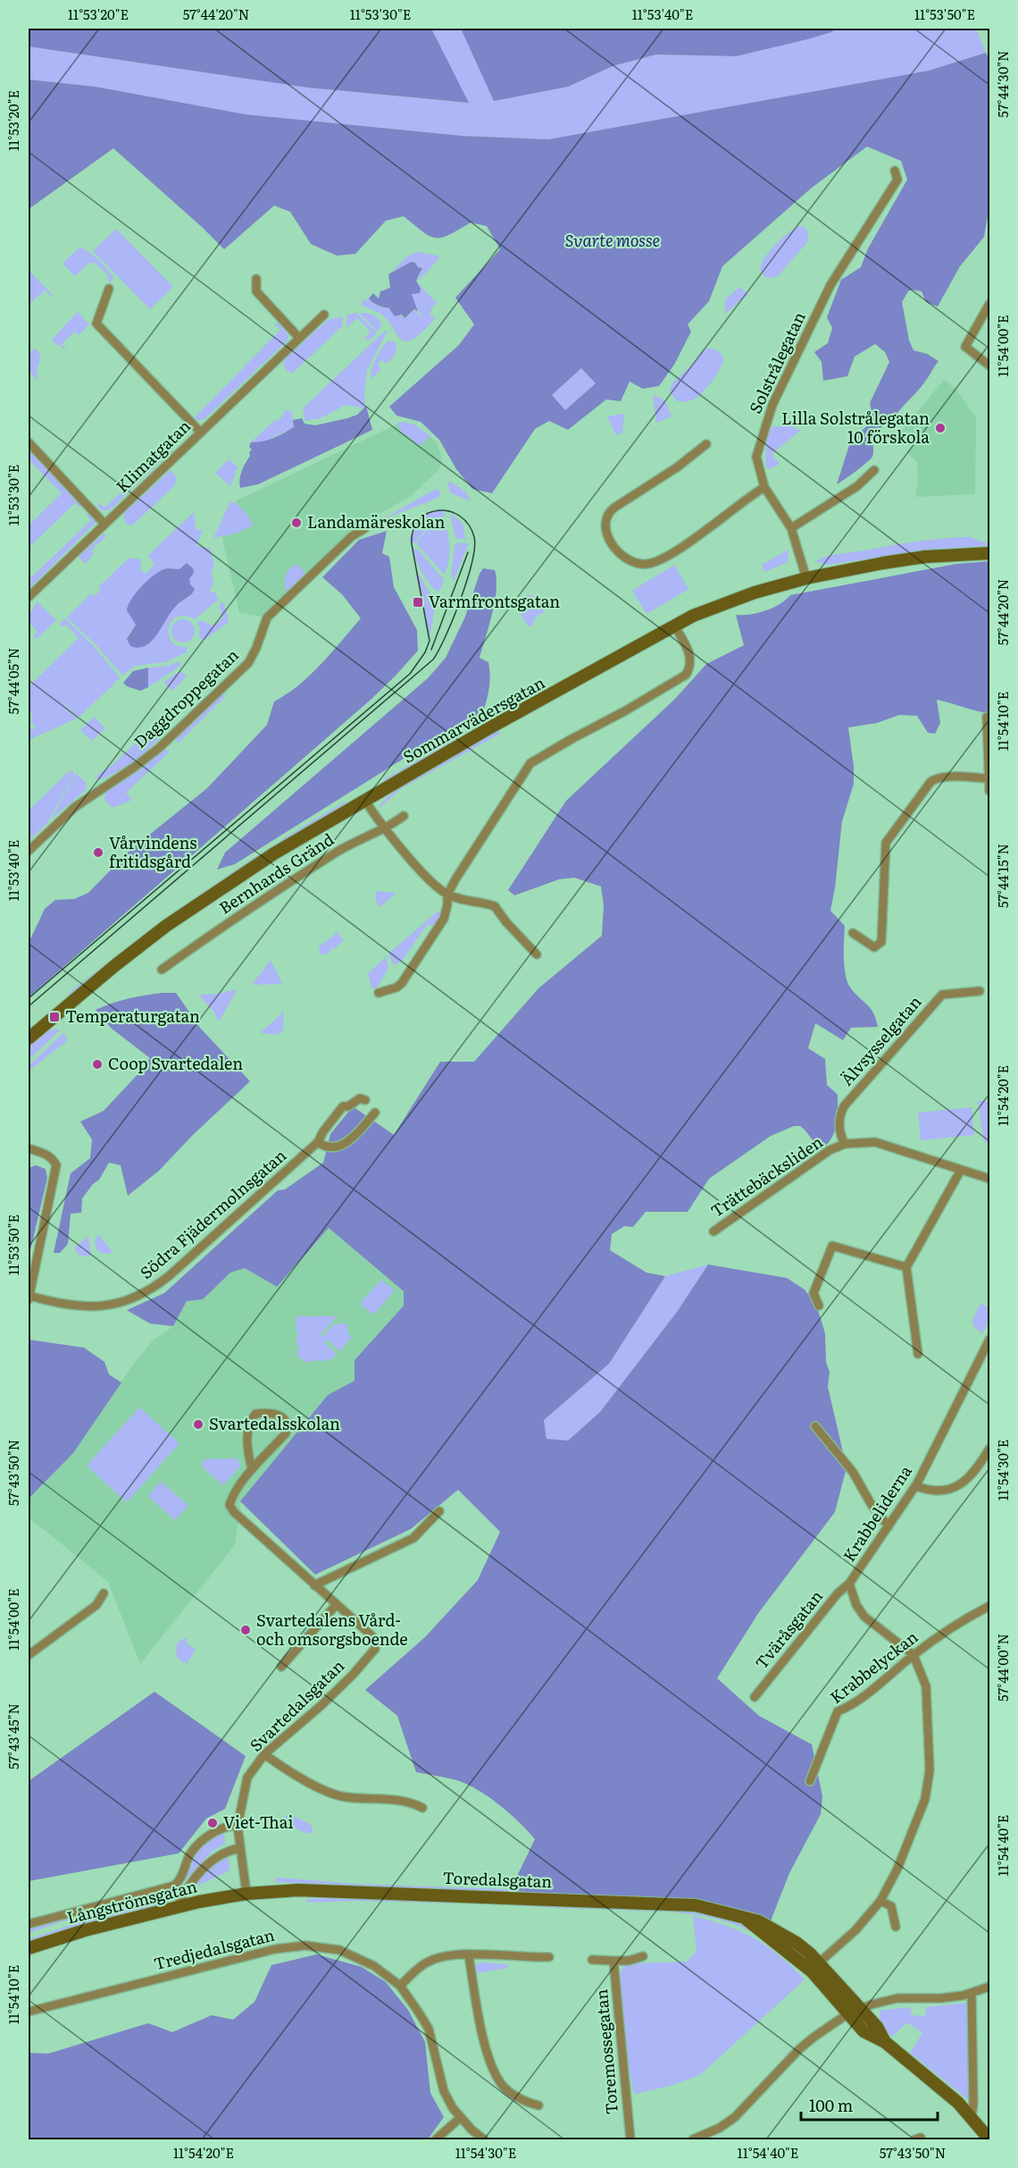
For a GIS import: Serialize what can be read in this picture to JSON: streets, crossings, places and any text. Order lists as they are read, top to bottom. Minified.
{"streets":{"street":["Solstrålegatan","Klimatgatan","Daggdroppegatan","Sommarvädersgatan","Bernhards Gränd","Älvsysselgatan","Trättebäcksliden","Södra Fjädermolnsgatan","Krabbeliderna","Tväråsgatan","Krabbelyckan","Svartedalsgatan","Toredalsgatan","Långströmsgatan","Tredjedalsgatan","Toremossegatan"]},"crossings":[["Solstrålegatan","Sommarvädersgatan"],["Älvsysselgatan","Trättebäcksliden"],["Krabbeliderna","Tväråsgatan"],["Krabbeliderna","Krabbelyckan"],["Svartedalsgatan","Toredalsgatan"],["Svartedalsgatan","Långströmsgatan"],["Toredalsgatan","Långströmsgatan"]],"parks":["Svarte mosse"],"places":{"other":["Lilla Solstrålegatan 10 förskola","Landamäreskolan","Vårvindens fritidsgård","Coop Svartedalen","Svartedalsskolan","Svartedalens Vård- och omsorgsboende","Viet-Thai"],"transit":["Varmfrontsgatan","Temperaturgatan"]},"scale_bar":"100 m","coordinates":["11°53'20\"E","57°44'20\"N","11°53'30\"E","11°53'40\"E","11°53'50\"E","57°44'30\"N","11°54'00\"E","57°44'05\"N","11°54'10\"E","57°44'15\"N","11°54'20\"E","11°54'30\"E","57°43'50\"N","57°44'00\"N","57°43'45\"N","11°54'40\"E"]}
